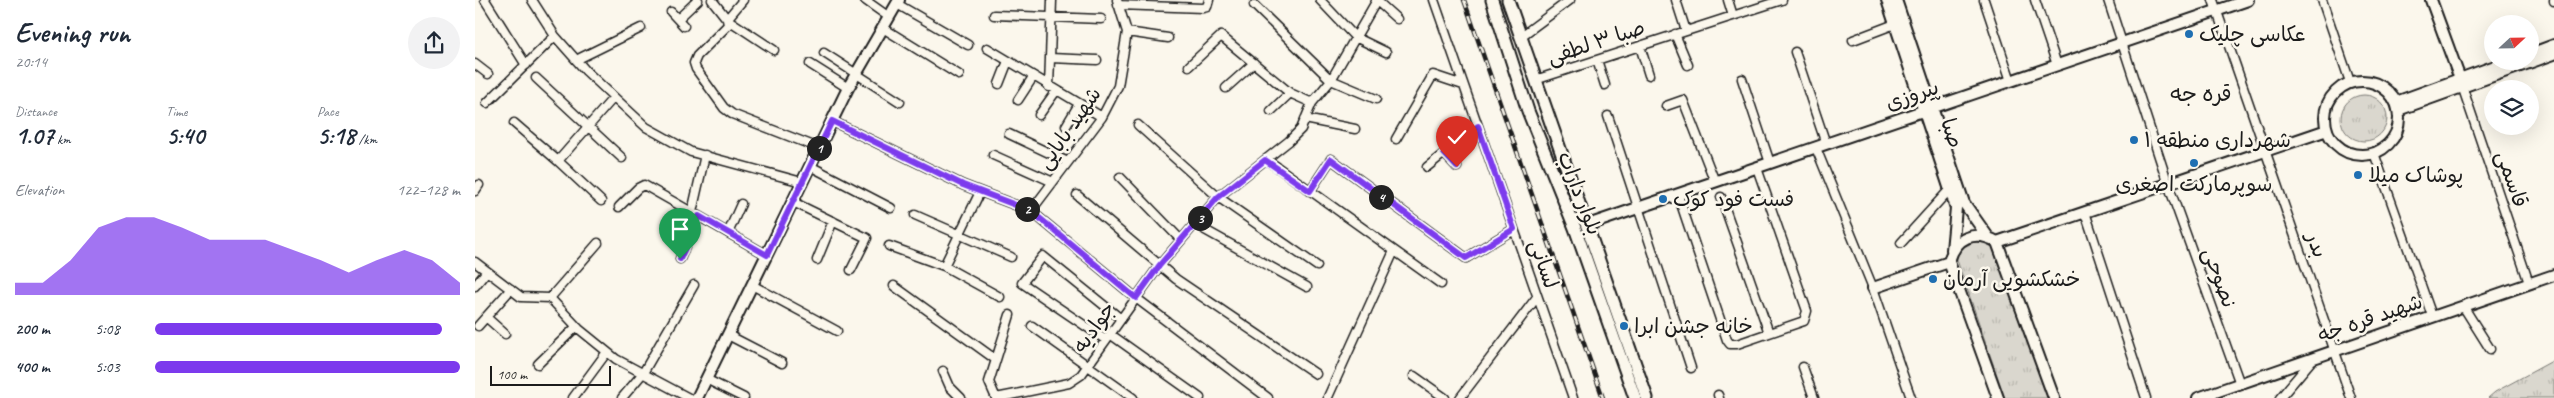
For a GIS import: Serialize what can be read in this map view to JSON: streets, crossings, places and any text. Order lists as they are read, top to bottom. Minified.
{"streets":{"main road":["بلوار داراب"],"street":["صبا ۳ لطفی","پیروزی","شهید بابایی","صبا","قاسمی","بدر","لسانی","نصوحی","شهید قره جه","جوادیه"]},"crossings":[["صبا ۳ لطفی","بلوار داراب"],["پیروزی","صبا"],["پیروزی","بلوار داراب"],["پیروزی","بدر"],["پیروزی","نصوحی"],["قاسمی","شهید قره جه"],["بدر","شهید قره جه"],["نصوحی","شهید قره جه"]],"districts":["قره جه"],"places":["عکاسی چلیک","شهرداری منطقه ۱","سوپرمارکت اصغری","پوشاک میلا","فست فود کوک","خشکشویی آرمان","خانه جشن ابرا"],"scale_bar":"100 m","north":"right","page":{"heading":["Evening run","20:14"],"stats":[["Distance","1.07 km"],["Time","5:40"],["Pace","5:18 /km"]],"pins":["1","4","2","3"],"chart":["Elevation","122–128 m"],"list":[{"name":"200 m","note":"5:08"},{"name":"400 m","note":"5:03"}],"scale":"100 m"}}
